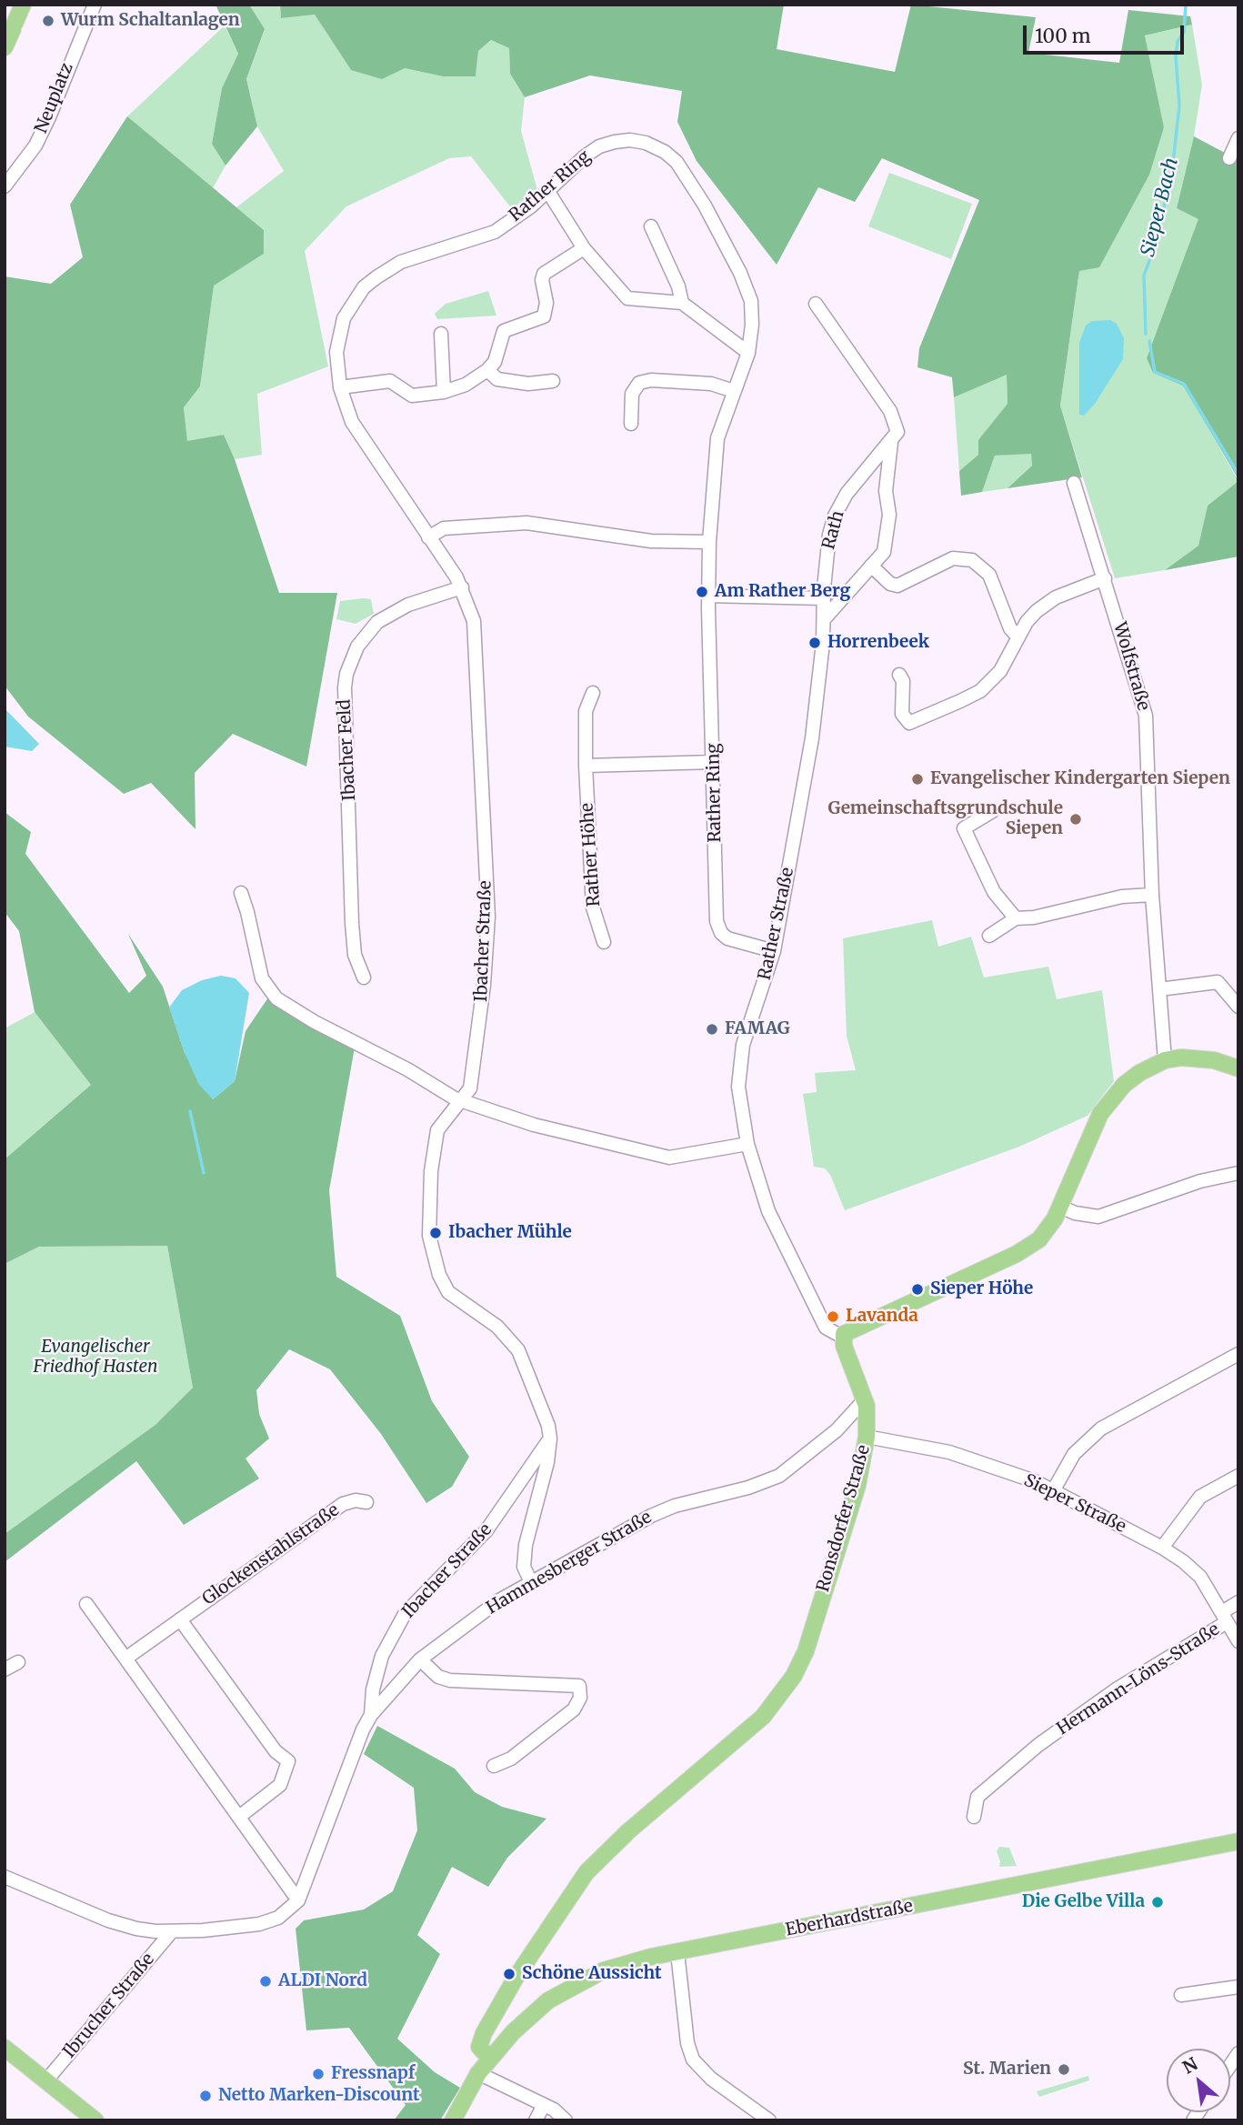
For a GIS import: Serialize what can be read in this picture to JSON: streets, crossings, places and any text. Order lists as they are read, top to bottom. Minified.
{"streets":{"main road":["Ronsdorfer Straße","Eberhardstraße"],"street":["Neuplatz","Rather Ring","Rath","Wolfstraße","Ibacher Feld","Rather Höhe","Rather Straße","Ibacher Straße","Sieper Straße","Glockenstahlstraße","Hammesberger Straße","Hermann-Löns-Straße","Ibrucher Straße"]},"crossings":[["Rather Ring","Rather Straße"],["Rather Ring","Ibacher Straße"],["Rath","Rather Straße"],["Ibacher Feld","Ibacher Straße"],["Rather Straße","Ronsdorfer Straße"],["Ibacher Straße","Hammesberger Straße"],["Sieper Straße","Ronsdorfer Straße"],["Sieper Straße","Hermann-Löns-Straße"],["Ronsdorfer Straße","Hammesberger Straße"],["Ronsdorfer Straße","Eberhardstraße"]],"water":["Sieper Bach"],"parks":["Evangelischer Friedhof Hasten"],"places":["Wurm Schaltanlagen","Am Rather Berg","Horrenbeek","Evangelischer Kindergarten Siepen","Gemeinschaftsgrundschule Siepen","FAMAG","Ibacher Mühle","Sieper Höhe","Lavanda","Die Gelbe Villa","Schöne Aussicht","ALDI Nord","St. Marien","Fressnapf","Netto Marken-Discount"],"scale_bar":"100 m","north":"top left"}
